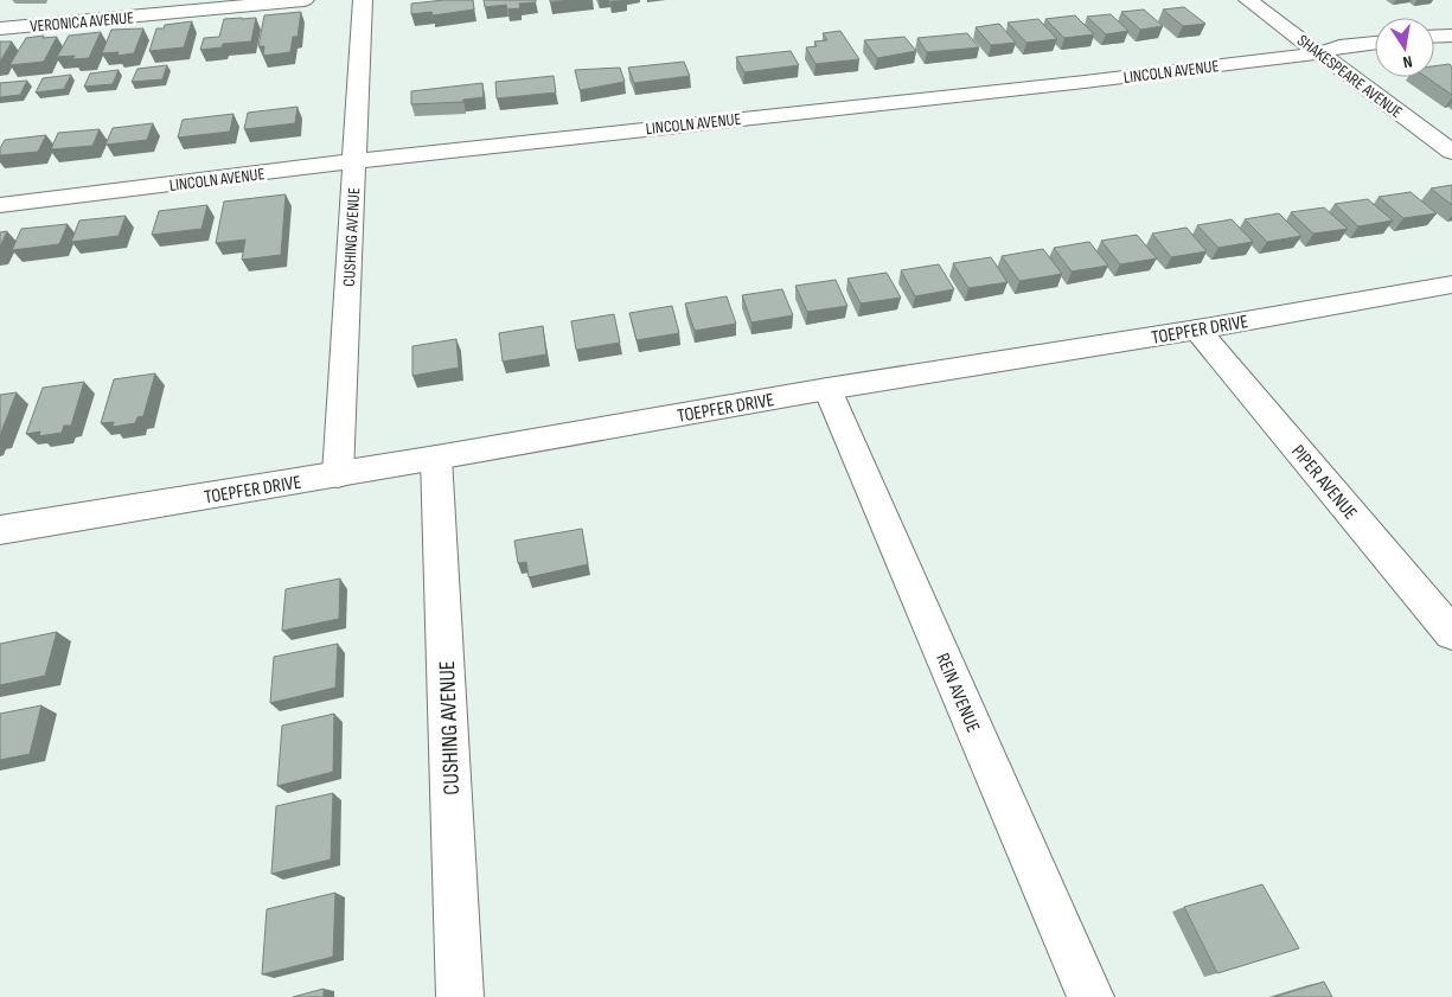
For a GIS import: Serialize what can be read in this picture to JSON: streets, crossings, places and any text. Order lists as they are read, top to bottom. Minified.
{"streets":{"street":["VERONICA AVENUE","LINCOLN AVENUE","SHAKESPEARE AVENUE","CUSHING AVENUE","TOEPFER DRIVE","PIPER AVENUE","REIN AVENUE"]},"crossings":[["LINCOLN AVENUE","SHAKESPEARE AVENUE"],["LINCOLN AVENUE","CUSHING AVENUE"],["CUSHING AVENUE","TOEPFER DRIVE"],["TOEPFER DRIVE","PIPER AVENUE"],["TOEPFER DRIVE","REIN AVENUE"]],"north":"bottom"}
